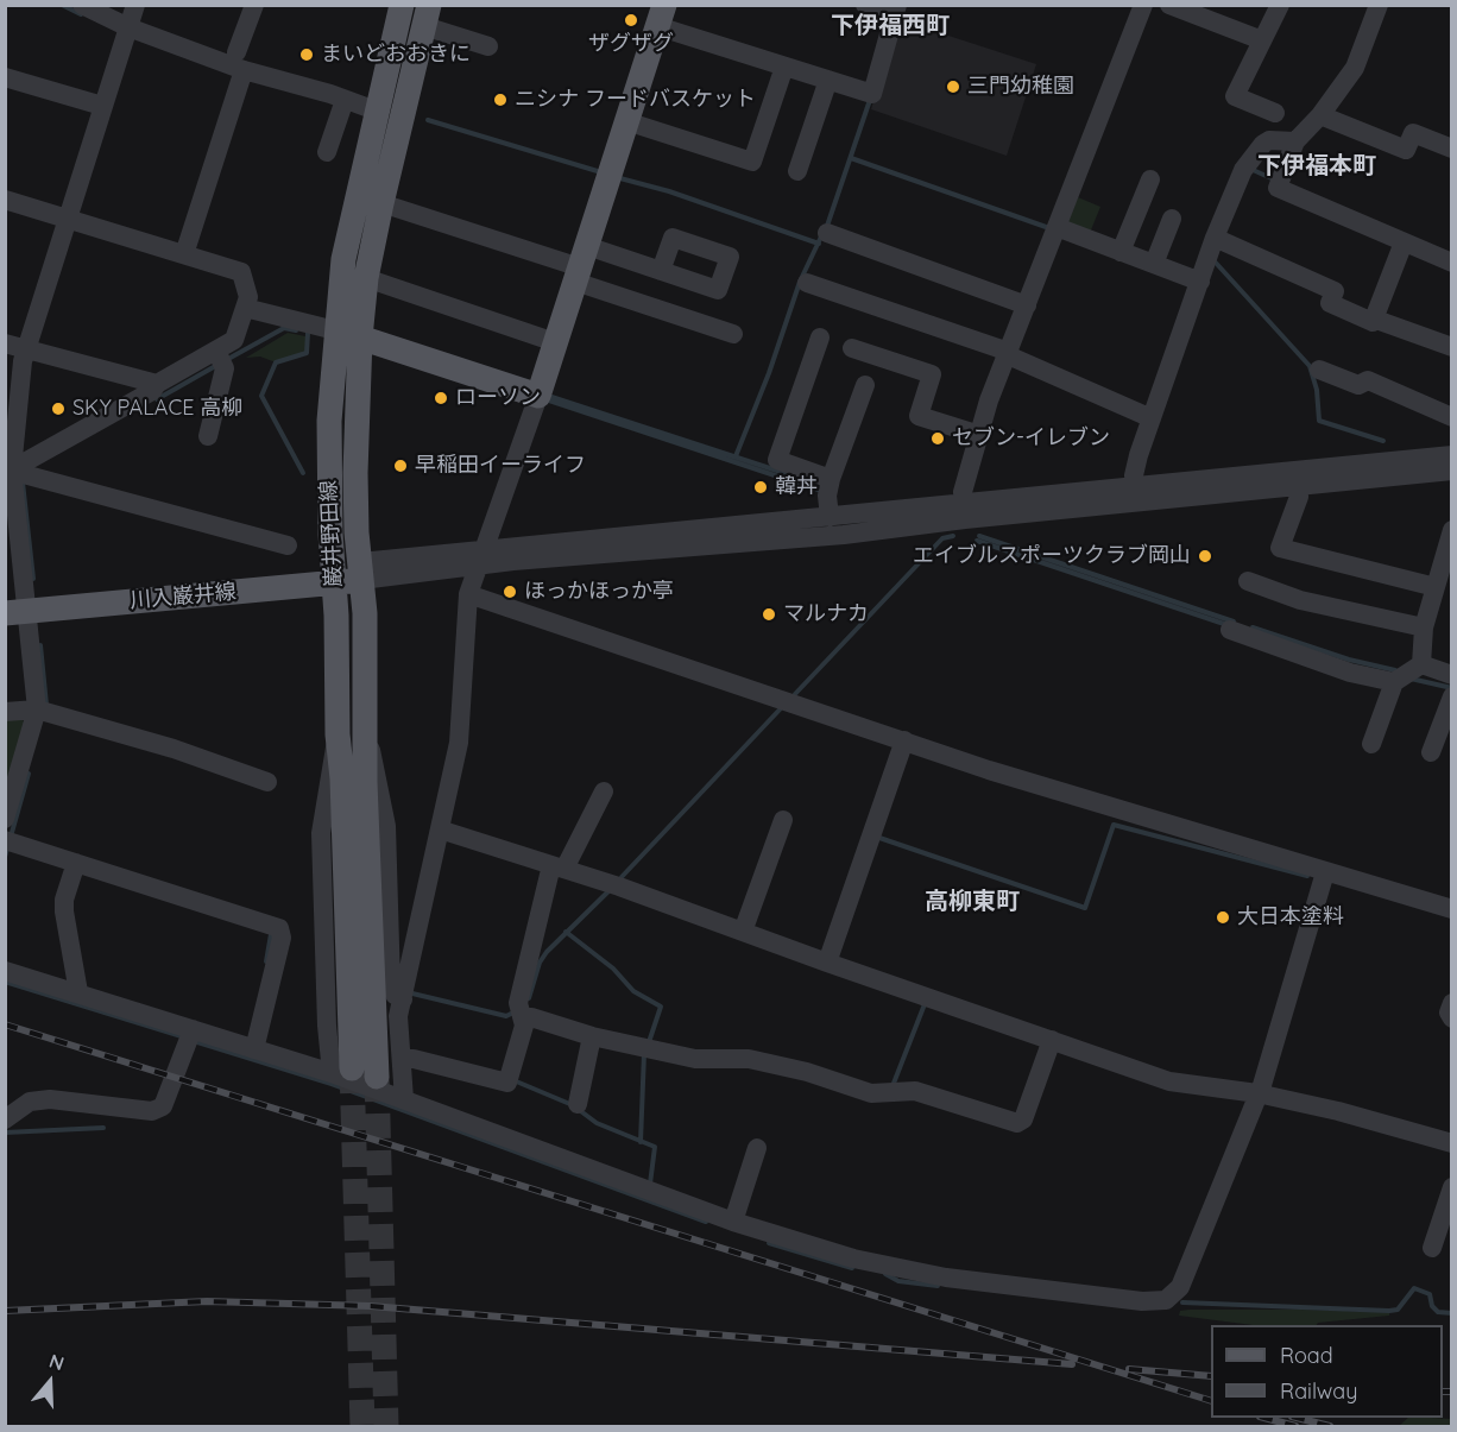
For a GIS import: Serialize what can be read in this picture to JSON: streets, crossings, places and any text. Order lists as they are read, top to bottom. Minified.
{"streets":{"main road":["巌井野田線","川入巌井線"]},"crossings":[["巌井野田線","川入巌井線"]],"districts":["下伊福西町","下伊福本町","高柳東町"],"places":["ザグザグ","まいどおおきに","三門幼稚園","ニシナ フードバスケット","ローソン","SKY PALACE 高柳","セブン-イレブン","早稲田イーライフ","韓丼","エイブルスポーツクラブ岡山","ほっかほっか亭","マルナカ","大日本塗料"],"legend":["Road","Railway"],"north":"top"}
